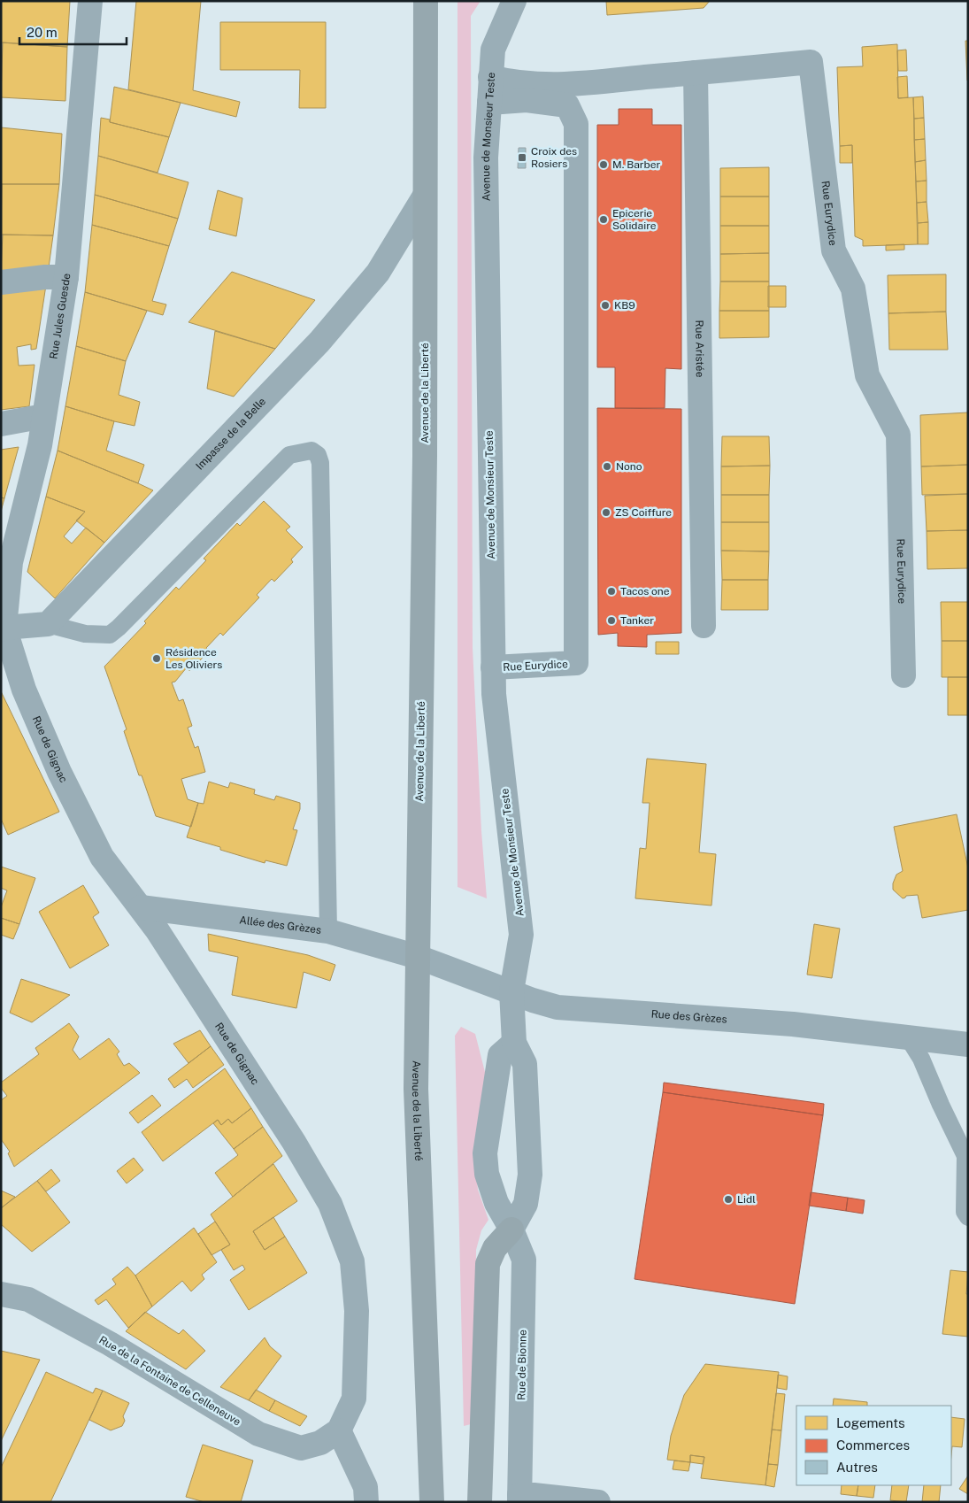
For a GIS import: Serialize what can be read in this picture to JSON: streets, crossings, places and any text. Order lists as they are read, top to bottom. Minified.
{"streets":{"main road":["Avenue de la Liberté"],"street":["Avenue de Monsieur Teste","Rue Eurydice","Rue Jules Guesde","Rue Aristée","Impasse de la Belle","Rue de Gignac","Allée des Grèzes","Rue des Grèzes","Rue de Bionne","Rue de la Fontaine de Celleneuve"]},"crossings":[["Avenue de Monsieur Teste","Rue Eurydice"],["Avenue de Monsieur Teste","Rue des Grèzes"],["Rue Eurydice","Rue Aristée"],["Rue Jules Guesde","Rue de Gignac"],["Avenue de la Liberté","Impasse de la Belle"],["Avenue de la Liberté","Allée des Grèzes"],["Avenue de la Liberté","Rue des Grèzes"],["Rue de Gignac","Allée des Grèzes"],["Rue de Gignac","Rue de la Fontaine de Celleneuve"],["Allée des Grèzes","Rue des Grèzes"]],"places":{"transit":["Croix des Rosiers"],"other":["M. Barber","Epicerie Solidaire","KB9","Nono","ZS Coiffure","Tacos one","Tanker","Résidence Les Oliviers","Lidl"]},"legend":["Logements","Commerces","Autres"],"scale_bar":"20 m"}
